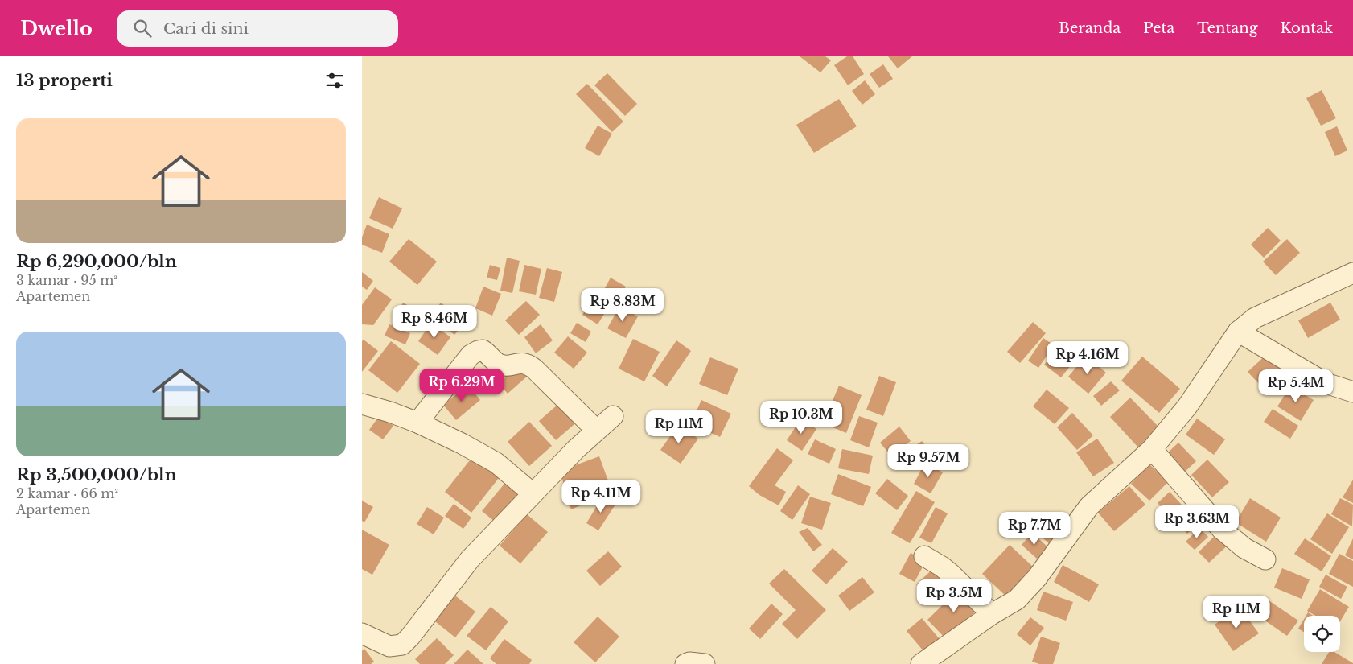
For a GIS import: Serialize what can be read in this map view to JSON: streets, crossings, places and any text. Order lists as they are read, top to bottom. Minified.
{"page":{"header":"Dwello","search":"Cari di sini","nav":["Beranda","Peta","Tentang","Kontak"],"heading":"13 properti","list":[{"name":"Rp 6,290,000/bln","note":"3 kamar · 95 m² · Apartemen"},{"name":"Rp 3,500,000/bln","note":"2 kamar · 66 m² · Apartemen"}],"price":["Rp 8.83M","Rp 8.46M","Rp 4.16M","Rp 6.29M","Rp 5.4M","Rp 10.3M","Rp 11M","Rp 9.57M","Rp 4.11M","Rp 3.63M","Rp 7.7M","Rp 3.5M","Rp 11M"]}}
